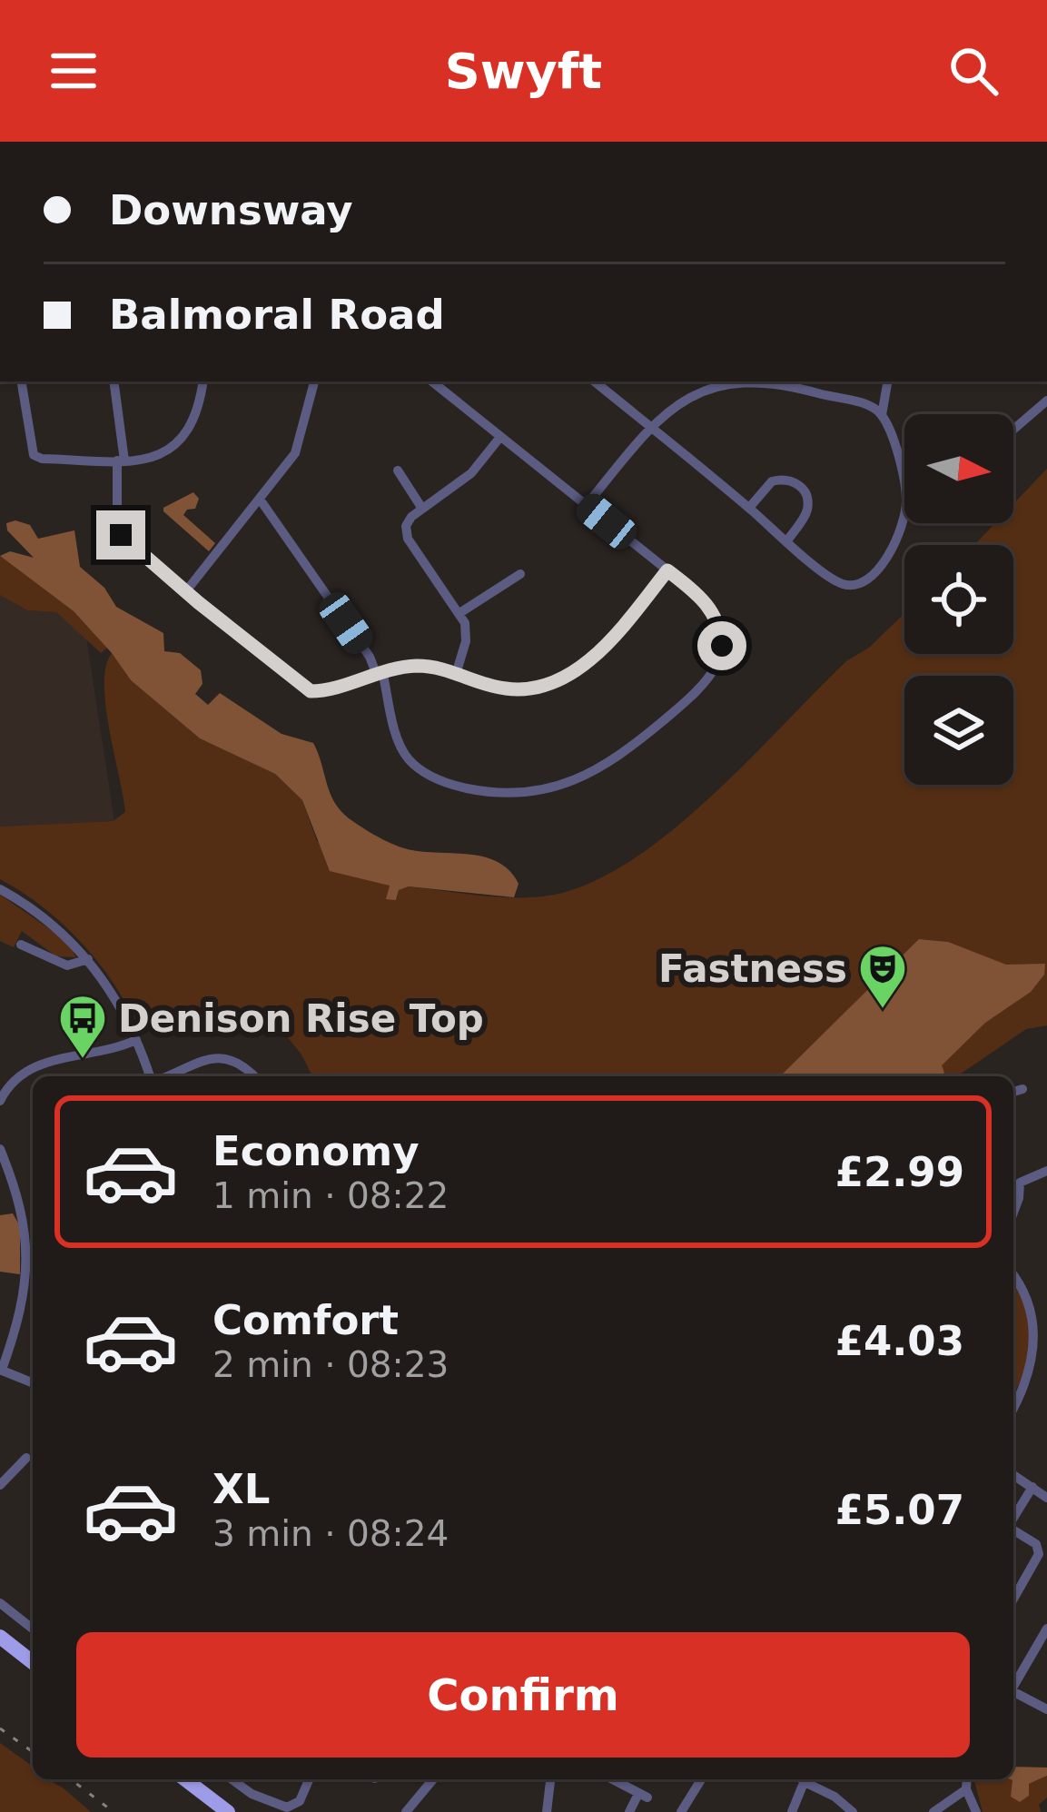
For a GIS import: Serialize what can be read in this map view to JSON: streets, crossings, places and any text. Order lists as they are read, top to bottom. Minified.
{"places":{"theatre":["Fastness"],"bus stop":["Denison Rise Top"]},"north":"right","page":{"header":"Swyft","banner":["Downsway","Balmoral Road"],"list":[{"name":"Economy","note":"1 min · 08:22","value":"£2.99"},{"name":"Comfort","note":"2 min · 08:23","value":"£4.03"},{"name":"XL","note":"3 min · 08:24","value":"£5.07"}],"buttons":"Confirm"}}
